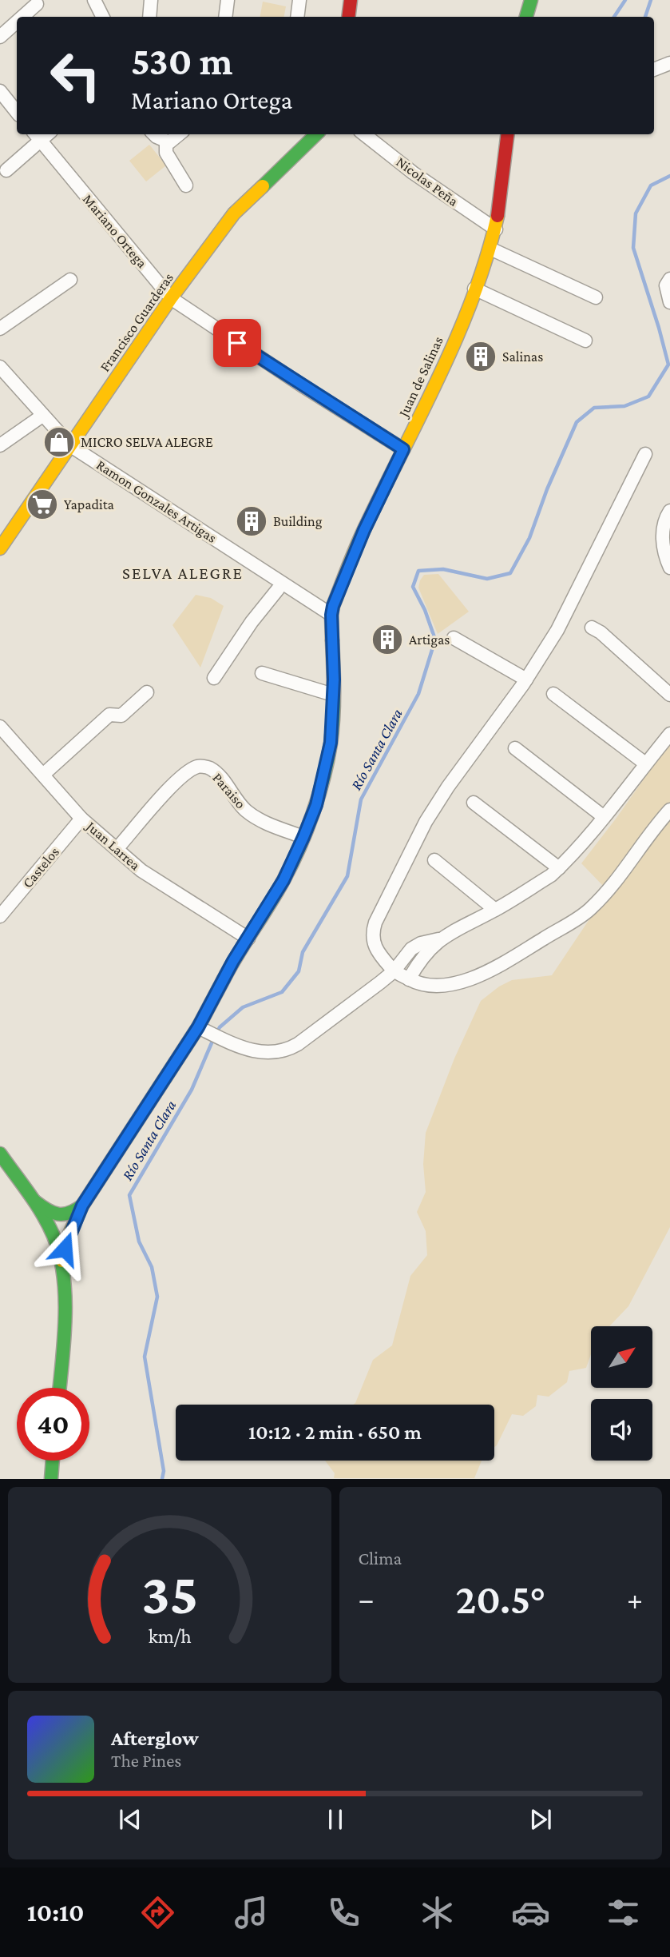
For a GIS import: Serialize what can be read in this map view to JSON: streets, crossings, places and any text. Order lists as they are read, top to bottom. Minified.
{"streets":{"street":["Nicolas Peña","Mariano Ortega","Francisco Guarderas","Juan de Salinas","Ramon Gonzales Artigas","Paraiso","Juan Larrea","Castelos"]},"crossings":[["Nicolas Peña","Juan de Salinas"],["Mariano Ortega","Francisco Guarderas"],["Mariano Ortega","Juan de Salinas"],["Francisco Guarderas","Ramon Gonzales Artigas"],["Juan de Salinas","Ramon Gonzales Artigas"],["Juan de Salinas","Paraiso"],["Juan de Salinas","Juan Larrea"],["Paraiso","Juan Larrea"],["Juan Larrea","Castelos"]],"districts":["SELVA ALEGRE"],"water":["Río Santa Clara"],"places":{"building":["Salinas","Building","Artigas"],"shop":["MICRO SELVA ALEGRE"],"supermarket":["Yapadita"]},"north":"top right","page":{"turn":["530 m","Mariano Ortega"],"limit":"40","trip":"10:12 · 2 min · 650 m","tile":"Clima","heat":["−","20.5°","+"],"song":["Afterglow","The Pines"],"tabs":"10:10","gauge":["35","km/h"]}}
